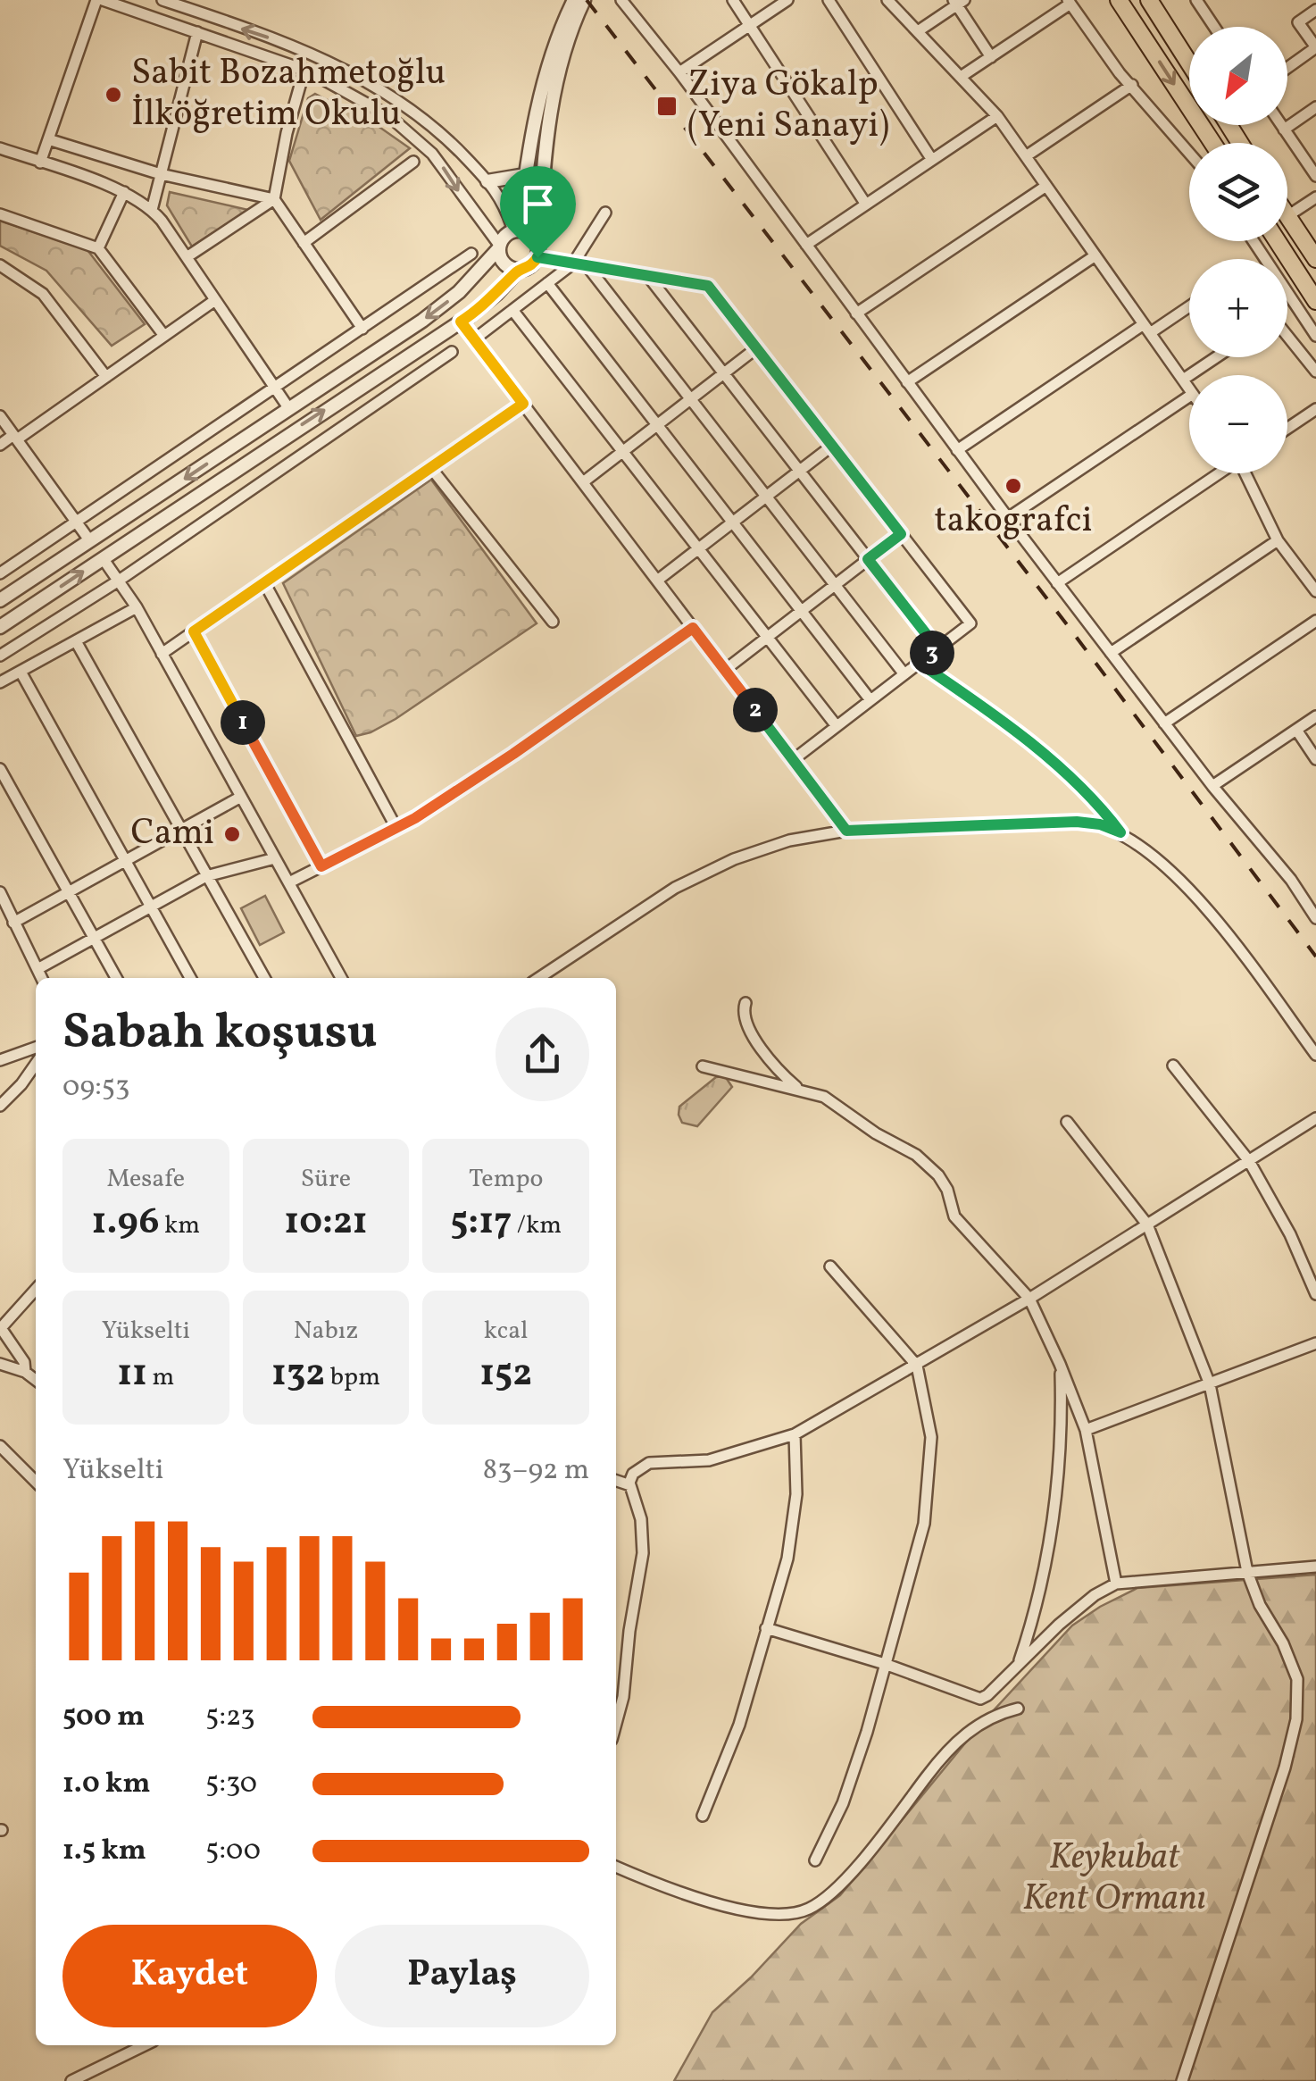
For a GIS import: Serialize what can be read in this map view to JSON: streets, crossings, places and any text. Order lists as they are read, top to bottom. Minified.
{"parks":["Keykubat Kent Ormanı"],"places":{"other":["Sabit Bozahmetoğlu İlköğretim Okulu","takografci","Cami"],"transit":["Ziya Gökalp (Yeni Sanayi)"]},"north":"bottom left","page":{"map_buttons":["+","−"],"pins":["3","2","1"],"heading":["Sabah koşusu","09:53"],"stats":[["Mesafe","1.96 km"],["Süre","10:21"],["Tempo","5:17 /km"],["Yükselti","11 m"],["Nabız","132 bpm"],["kcal","152"]],"chart":["Yükselti","83–92 m"],"list":[{"name":"500 m","note":"5:23"},{"name":"1.0 km","note":"5:30"},{"name":"1.5 km","note":"5:00"}],"buttons":["Kaydet","Paylaş"]}}
